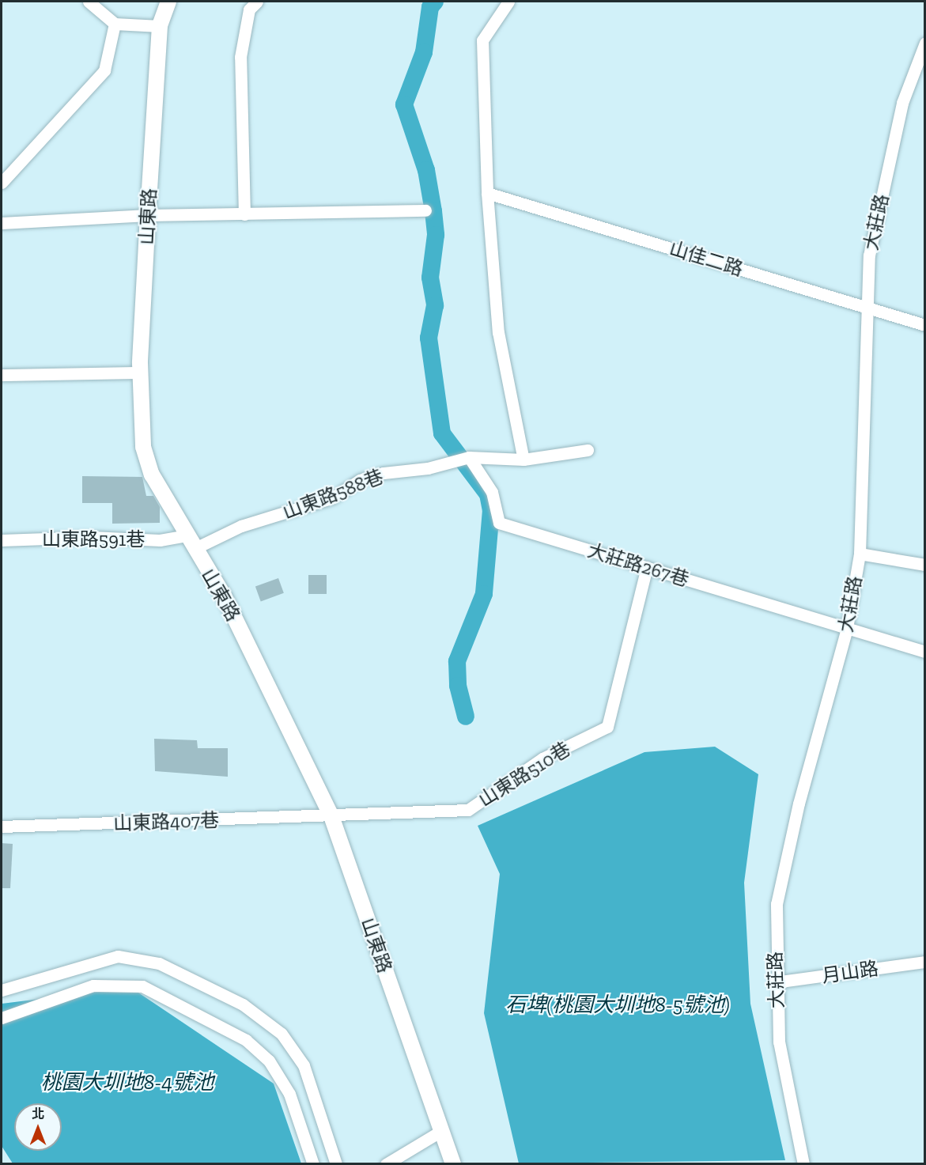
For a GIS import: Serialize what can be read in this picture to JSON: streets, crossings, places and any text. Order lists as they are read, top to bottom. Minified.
{"streets":{"street":["山東路","大莊路","山佳二路","山東路588巷","山東路591巷","大莊路267巷","山東路510巷","山東路407巷","月山路"]},"crossings":[["山東路","山東路588巷"],["山東路","山東路591巷"],["山東路","山東路510巷"],["山東路","山東路407巷"],["大莊路","山佳二路"],["大莊路","大莊路267巷"],["大莊路","月山路"],["山東路588巷","山東路591巷"],["山東路588巷","大莊路267巷"],["大莊路267巷","山東路510巷"],["山東路510巷","山東路407巷"]],"water":["石埤(桃園大圳地8-5號池)","桃園大圳地8-4號池"],"north":"top"}
